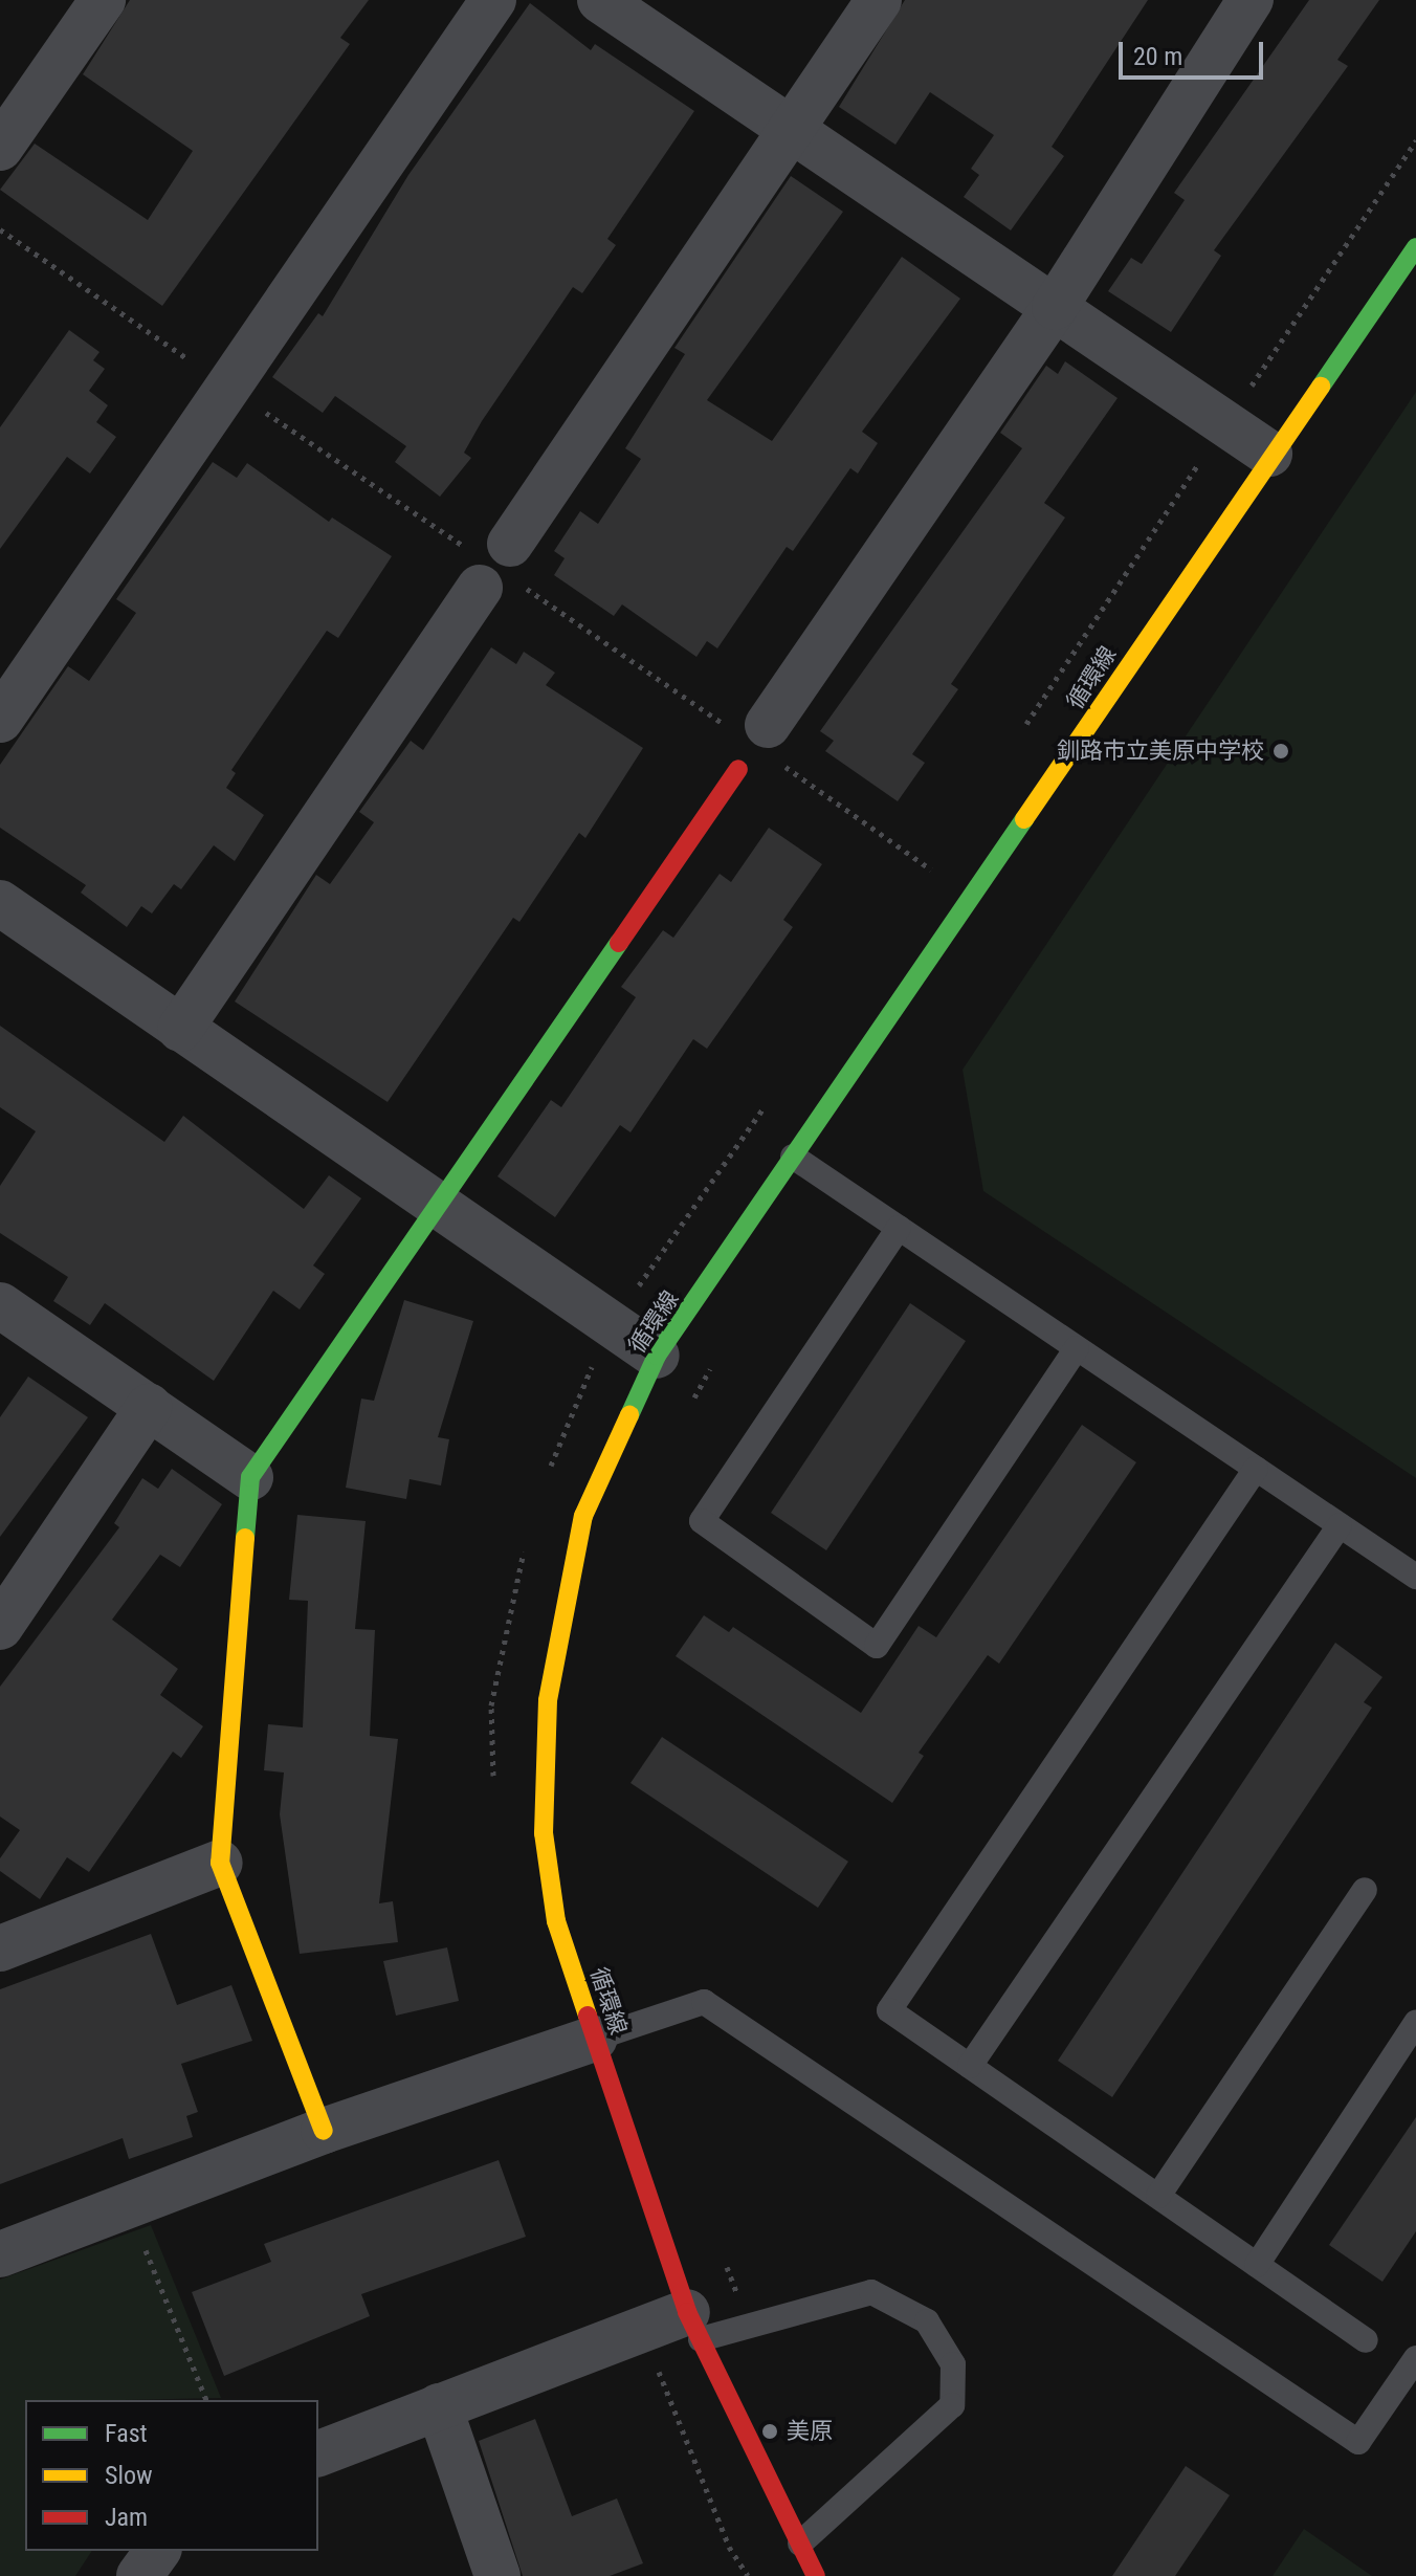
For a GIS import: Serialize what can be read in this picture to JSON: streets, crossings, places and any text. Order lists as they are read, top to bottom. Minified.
{"streets":{"street":["循環線"]},"places":["釧路市立美原中学校","美原"],"legend":["Fast","Slow","Jam"],"scale_bar":"20 m"}
